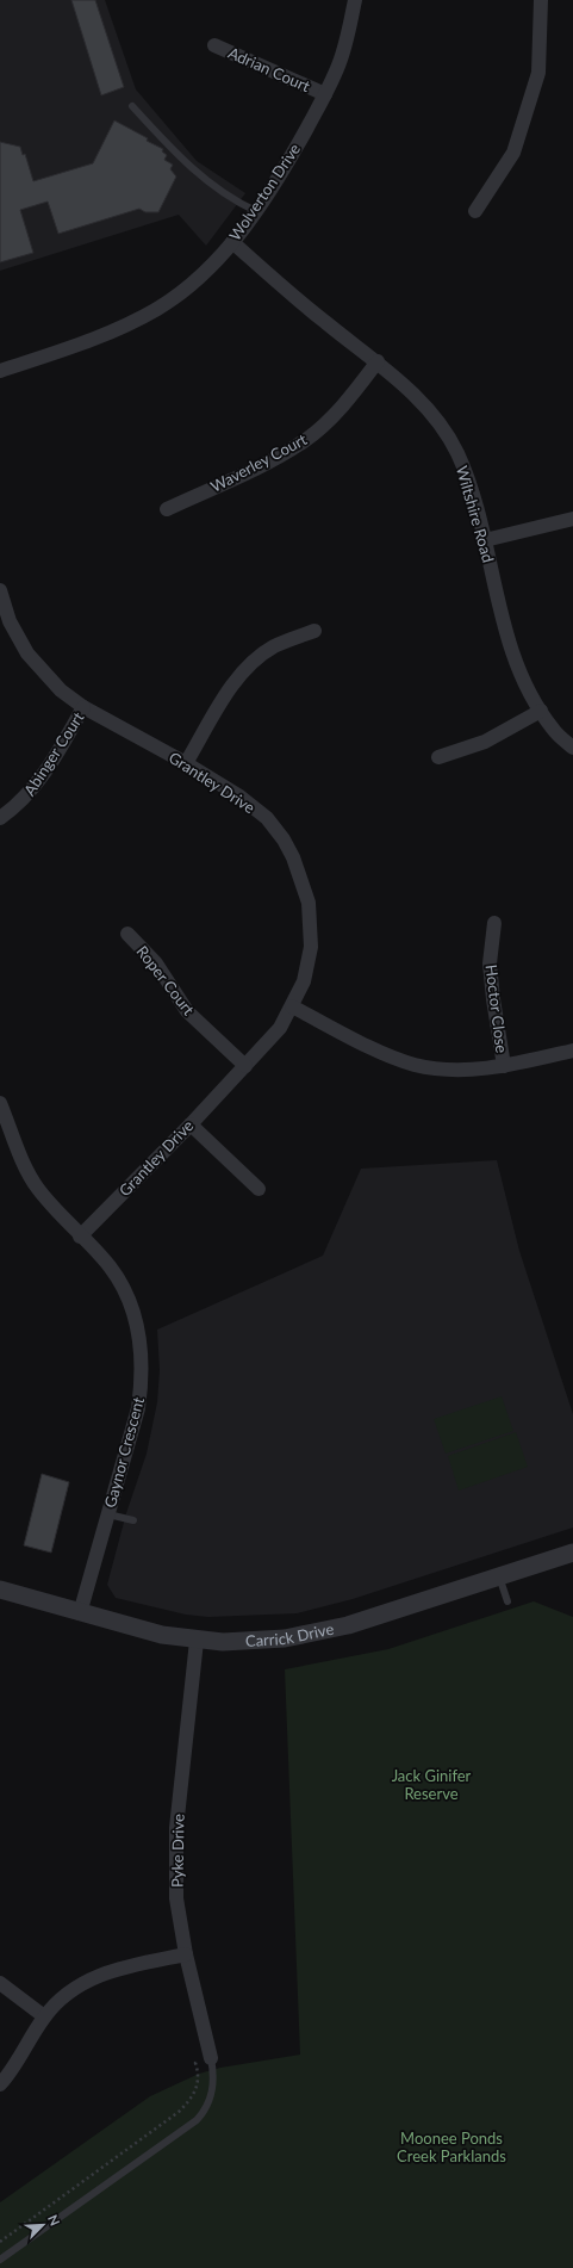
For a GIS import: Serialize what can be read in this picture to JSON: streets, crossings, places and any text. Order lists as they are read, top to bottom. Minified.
{"streets":{"street":["Adrian Court","Wolverton Drive","Waverley Court","Wiltshire Road","Abinger Court","Grantley Drive","Roper Court","Hoctor Close","Gaynor Crescent","Carrick Drive","Pyke Drive"]},"crossings":[["Adrian Court","Wolverton Drive"],["Wolverton Drive","Wiltshire Road"],["Waverley Court","Wiltshire Road"],["Abinger Court","Grantley Drive"],["Grantley Drive","Roper Court"],["Grantley Drive","Gaynor Crescent"],["Gaynor Crescent","Carrick Drive"],["Carrick Drive","Pyke Drive"]],"parks":["Jack Ginifer Reserve","Moonee Ponds Creek Parklands"],"north":"top right"}
